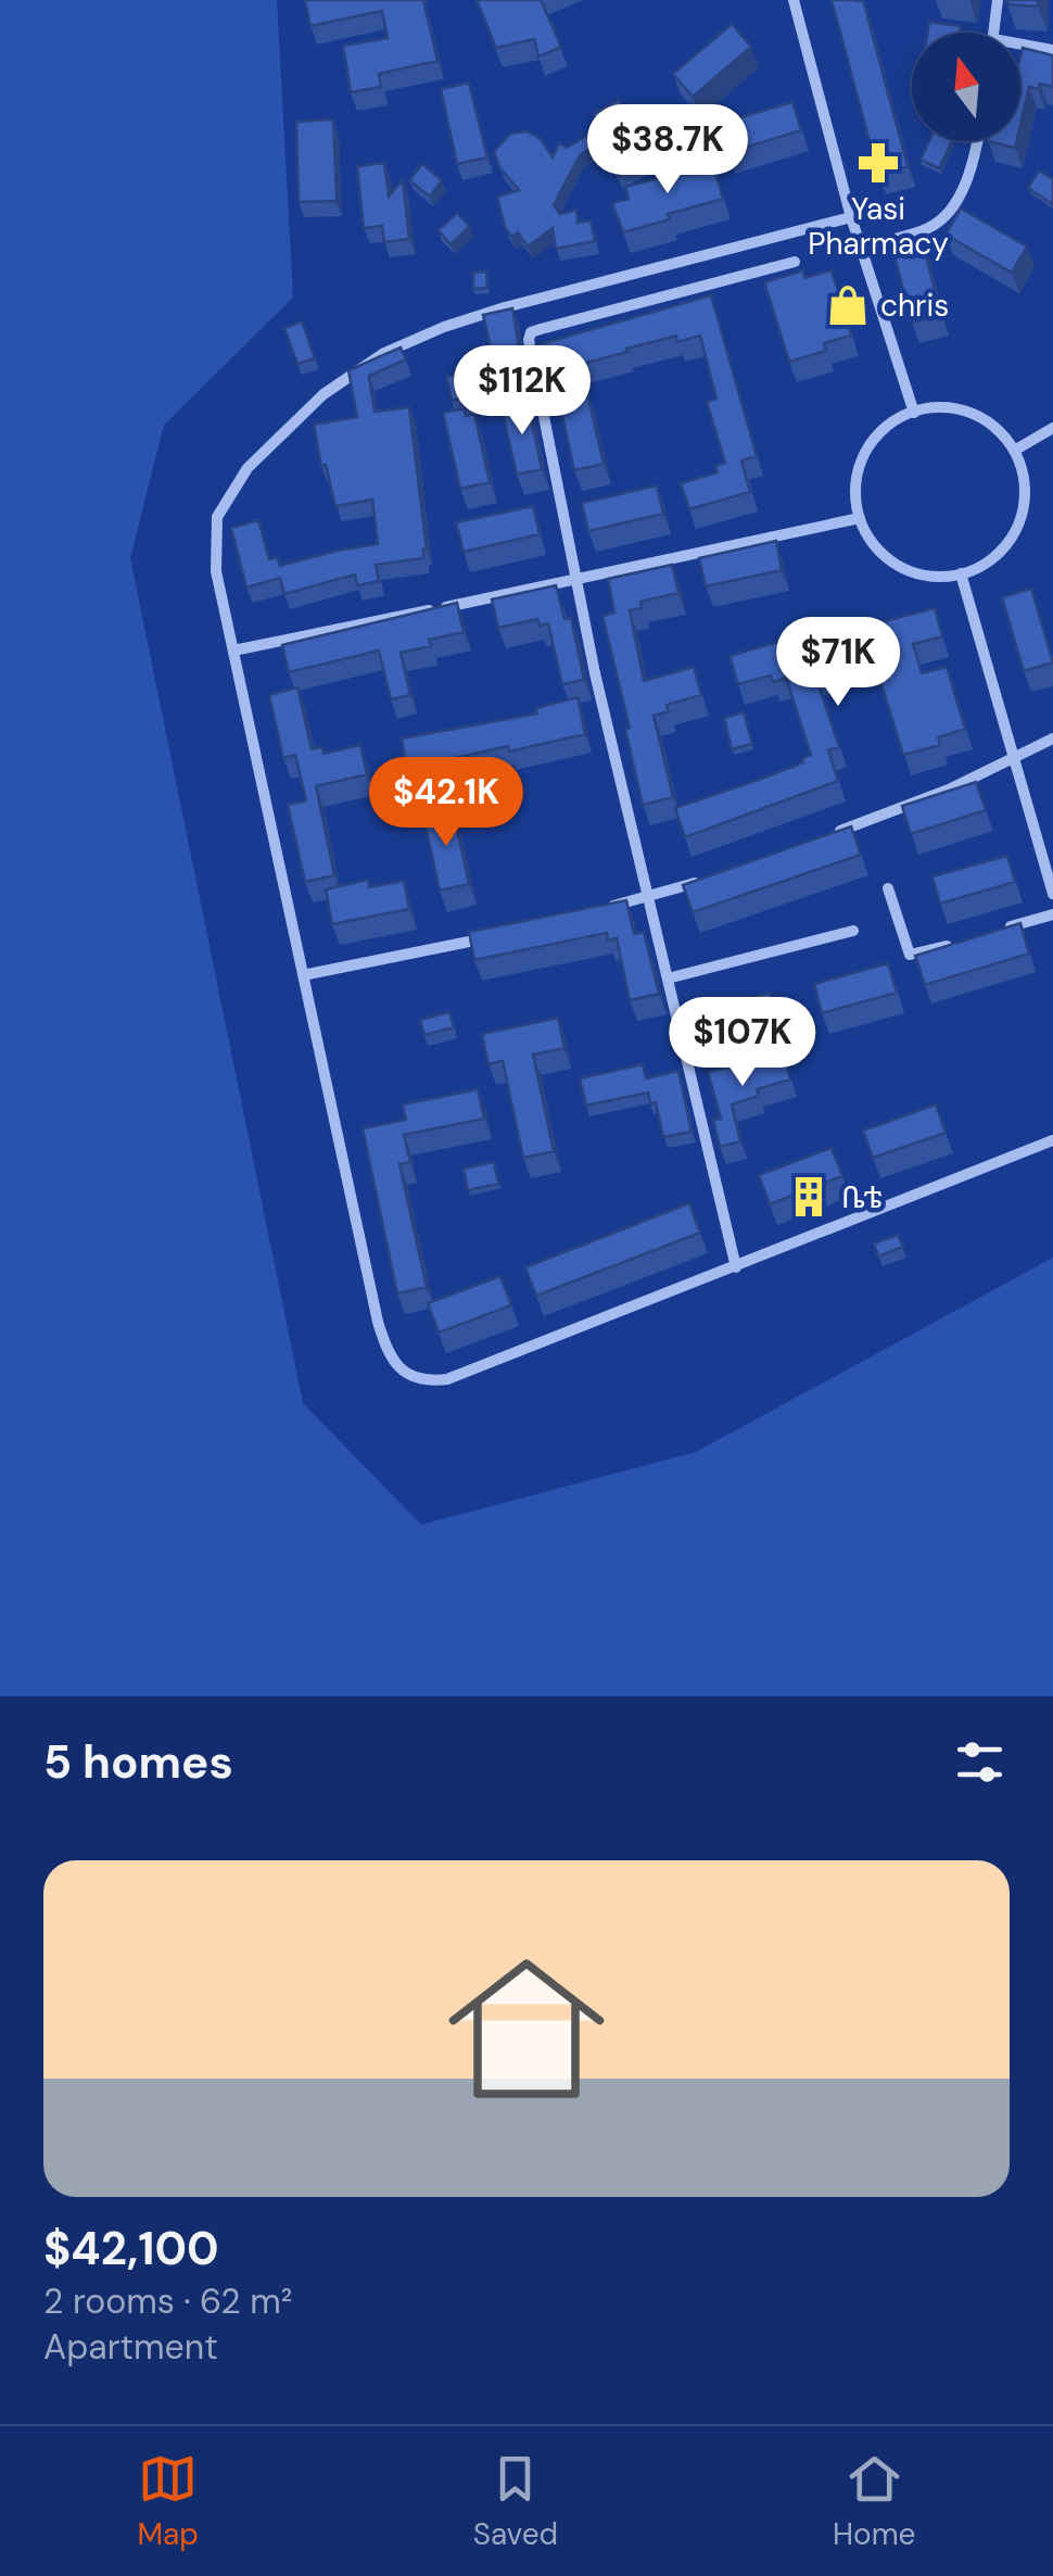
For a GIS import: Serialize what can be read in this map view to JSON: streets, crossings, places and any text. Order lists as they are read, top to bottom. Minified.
{"places":{"pharmacy":["Yasi Pharmacy"],"shop":["chris"],"building":["ቤቴ"]},"north":"top","page":{"price":["$38.7K","$112K","$71K","$42.1K","$107K"],"heading":"5 homes","list":[{"name":"$42,100","note":"2 rooms · 62 m² · Apartment"}],"tabs":["Map","Saved","Home"]}}
